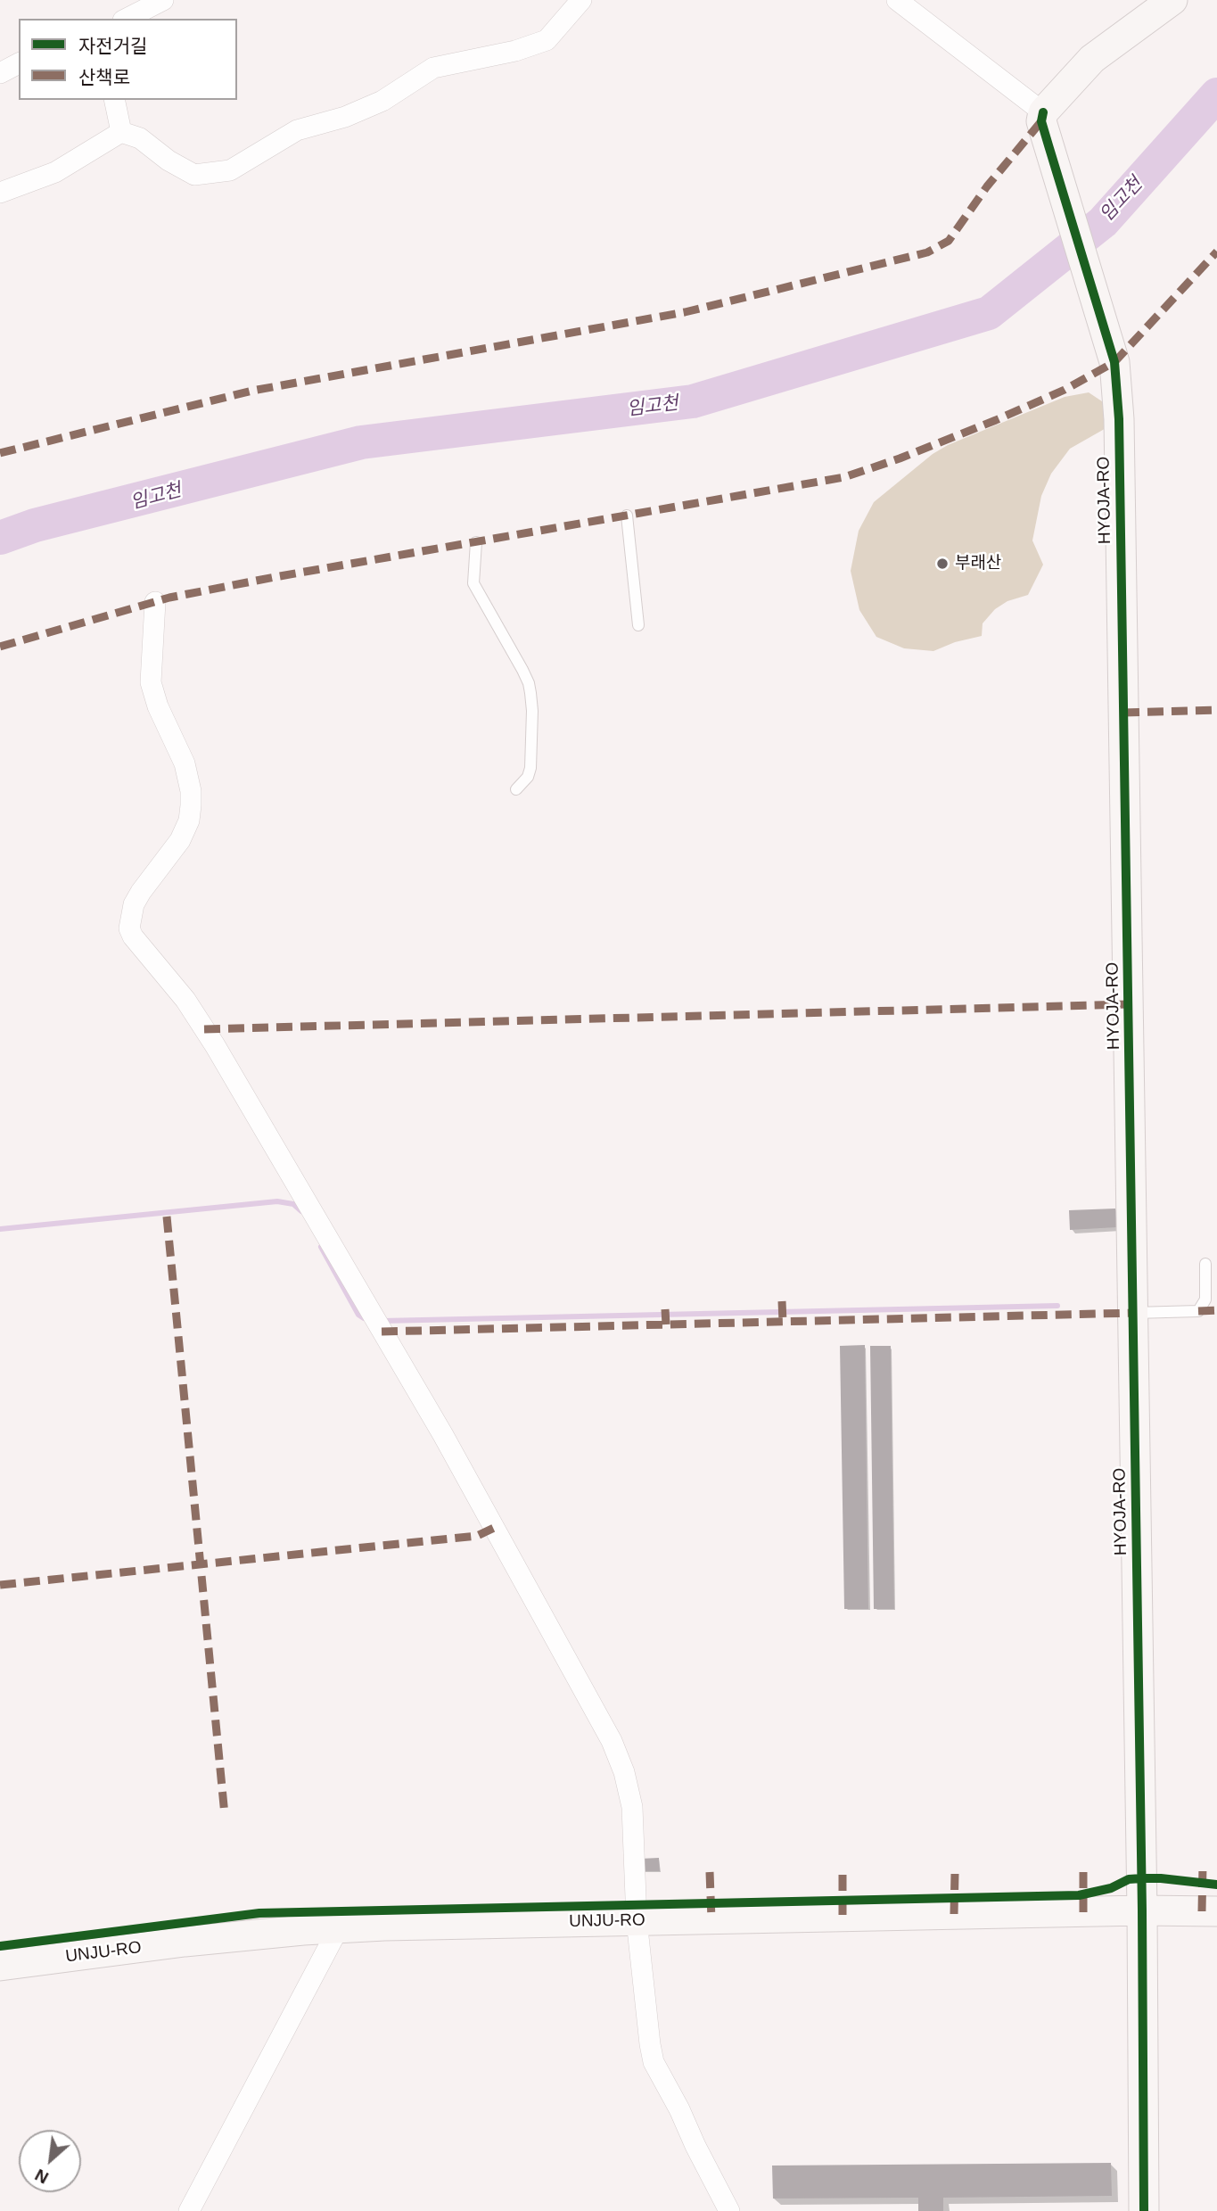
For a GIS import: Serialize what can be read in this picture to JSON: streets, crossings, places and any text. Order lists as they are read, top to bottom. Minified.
{"streets":{"street":["HYOJA-RO","UNJU-RO"]},"crossings":[["HYOJA-RO","UNJU-RO"]],"water":["임고천"],"places":["부래산"],"legend":["자전거길","산책로"],"north":"bottom left"}
